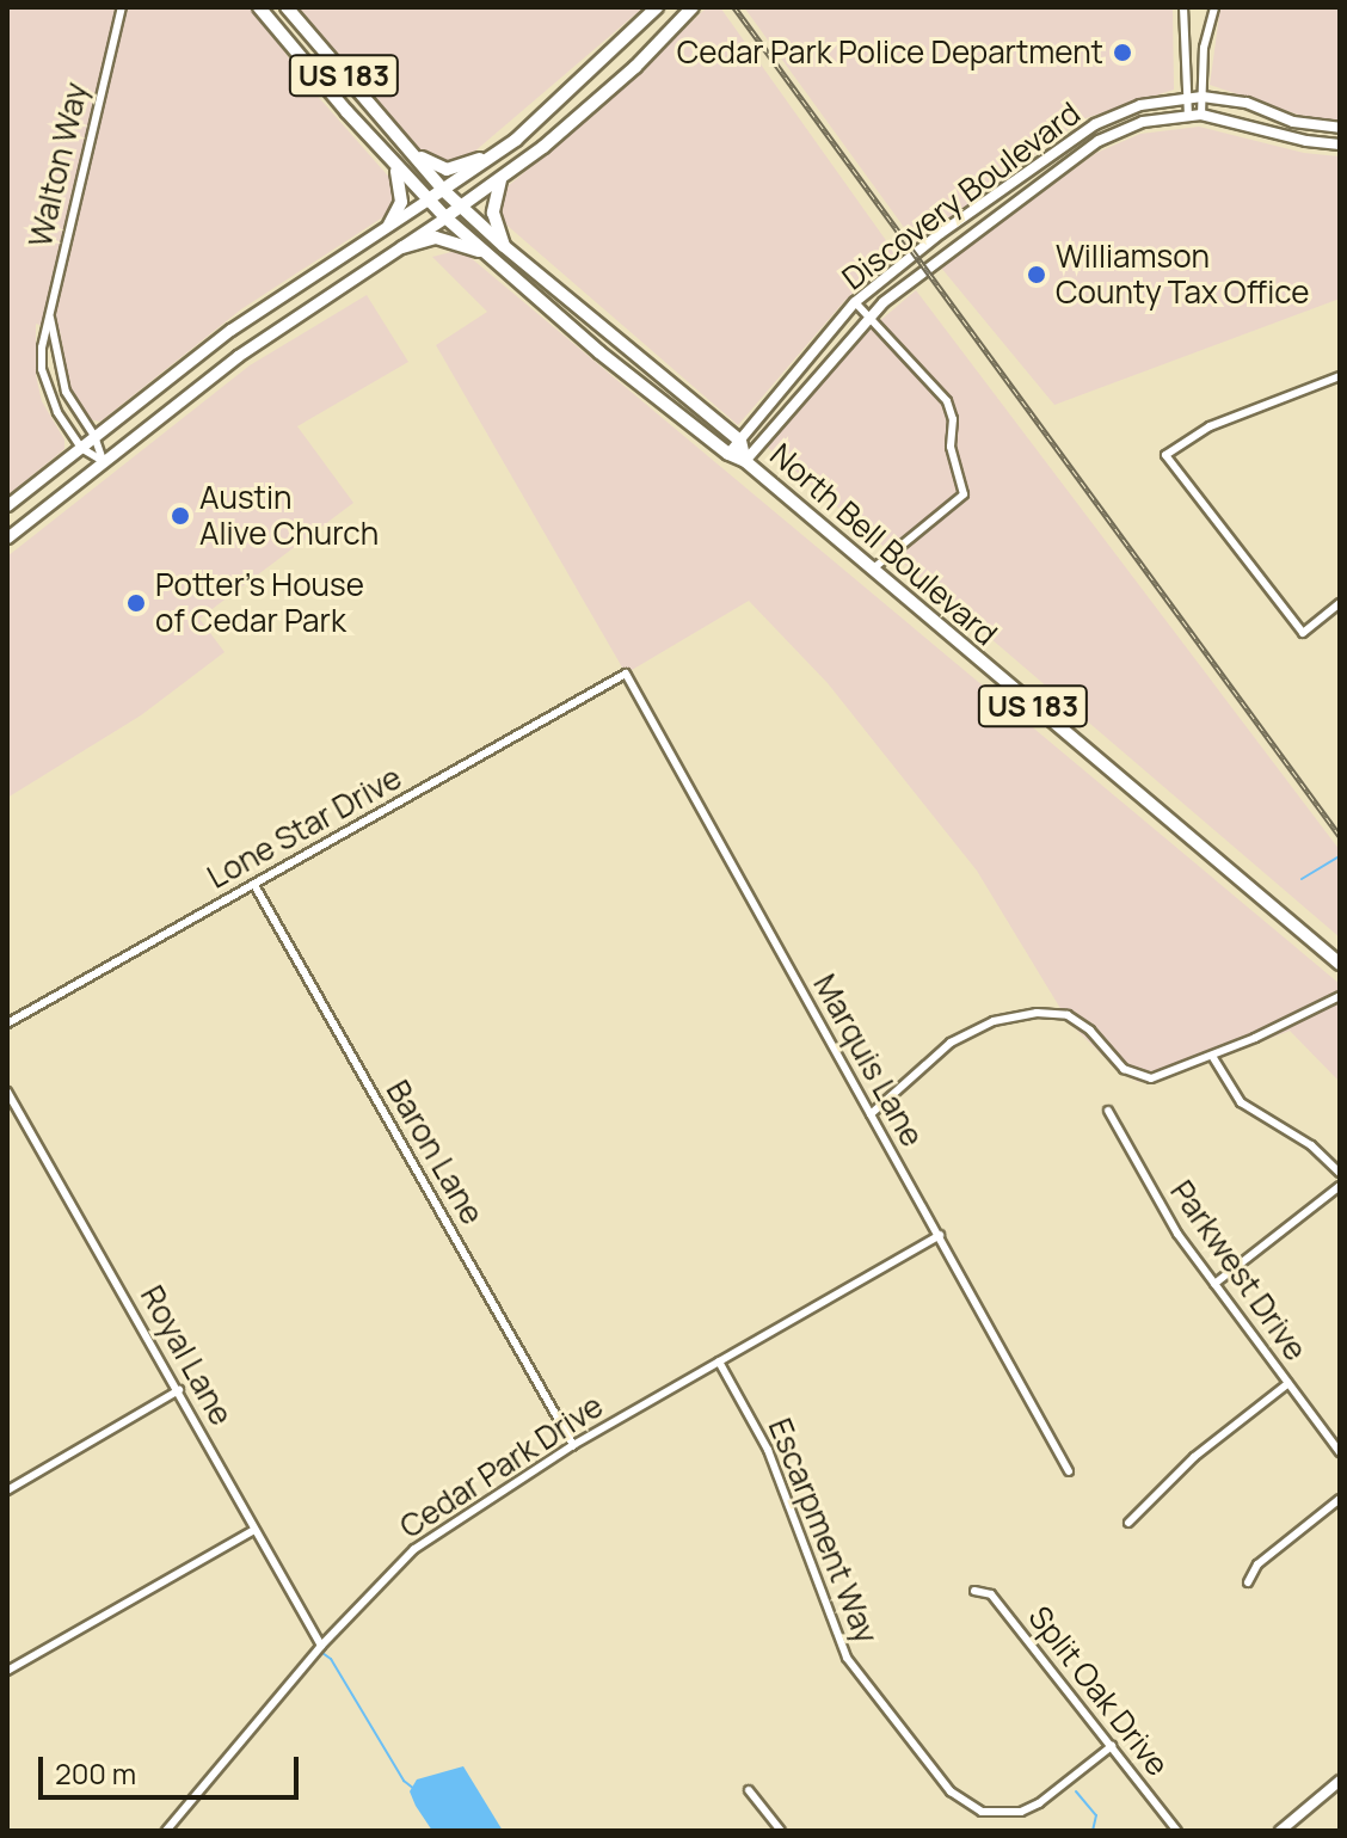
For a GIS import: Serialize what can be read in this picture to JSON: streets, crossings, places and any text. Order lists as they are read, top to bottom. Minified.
{"streets":{"main road":["US 183","North Bell Boulevard"],"street":["Walton Way","Discovery Boulevard","Lone Star Drive","Marquis Lane","Baron Lane","Parkwest Drive","Royal Lane","Cedar Park Drive","Escarpment Way","Split Oak Drive"]},"crossings":[["Discovery Boulevard","North Bell Boulevard"],["Lone Star Drive","Marquis Lane"],["Lone Star Drive","Baron Lane"],["Marquis Lane","Cedar Park Drive"],["Baron Lane","Cedar Park Drive"],["Royal Lane","Cedar Park Drive"],["Cedar Park Drive","Escarpment Way"],["Escarpment Way","Split Oak Drive"]],"places":["Cedar Park Police Department","Williamson County Tax Office","Austin Alive Church","Potter's House of Cedar Park"],"scale_bar":"200 m"}
